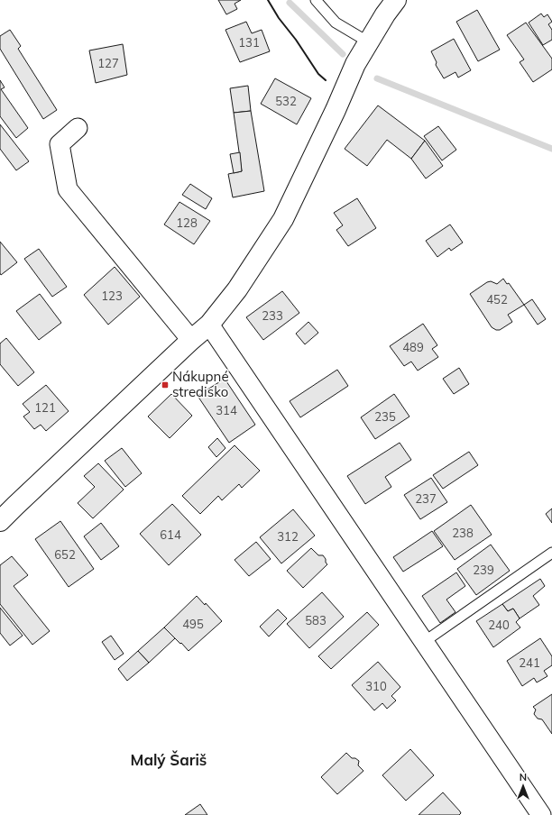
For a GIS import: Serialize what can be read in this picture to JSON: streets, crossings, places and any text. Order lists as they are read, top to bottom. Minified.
{"districts":["Malý Šariš"],"places":{"transit":["Nákupné stredisko"]},"house_numbers":["131","127","532","128","123","452","233","489","121","314","235","237","238","614","312","652","239","583","495","240","241","310"],"north":"top"}
